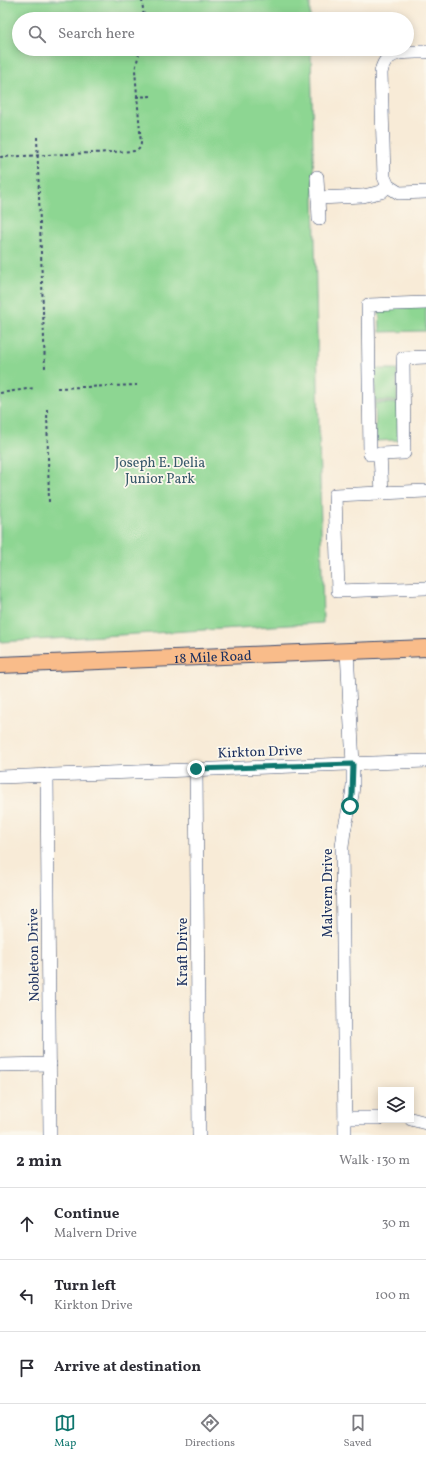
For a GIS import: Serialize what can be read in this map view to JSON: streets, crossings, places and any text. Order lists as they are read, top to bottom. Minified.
{"streets":{"main road":["18 Mile Road"],"street":["Kirkton Drive","Malvern Drive","Kraft Drive","Nobleton Drive"]},"crossings":[["18 Mile Road","Malvern Drive"],["Kirkton Drive","Malvern Drive"],["Kirkton Drive","Kraft Drive"],["Kirkton Drive","Nobleton Drive"]],"parks":["Joseph E. Delia Junior Park"],"page":{"search":"Search here","heading":["2 min","Walk · 130 m"],"list":[["Continue","Malvern Drive","30 m"],["Turn left","Kirkton Drive","100 m"],"Arrive at destination"],"nav":["Map","Directions","Saved"]}}
